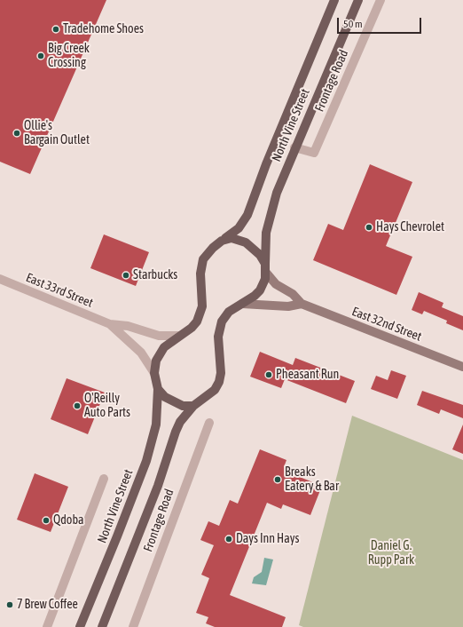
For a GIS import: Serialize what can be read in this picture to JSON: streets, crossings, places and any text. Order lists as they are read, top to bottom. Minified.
{"streets":{"main road":["North Vine Street"],"street":["Frontage Road","East 33rd Street","East 32nd Street"]},"crossings":[["Frontage Road","North Vine Street"],["North Vine Street","East 33rd Street"],["North Vine Street","East 32nd Street"]],"parks":["Daniel G. Rupp Park"],"places":["Tradehome Shoes","Big Creek Crossing","Ollie's Bargain Outlet","Hays Chevrolet","Starbucks","Pheasant Run","O'Reilly Auto Parts","Breaks Eatery & Bar","Qdoba","Days Inn Hays","7 Brew Coffee"],"scale_bar":"50 m"}
